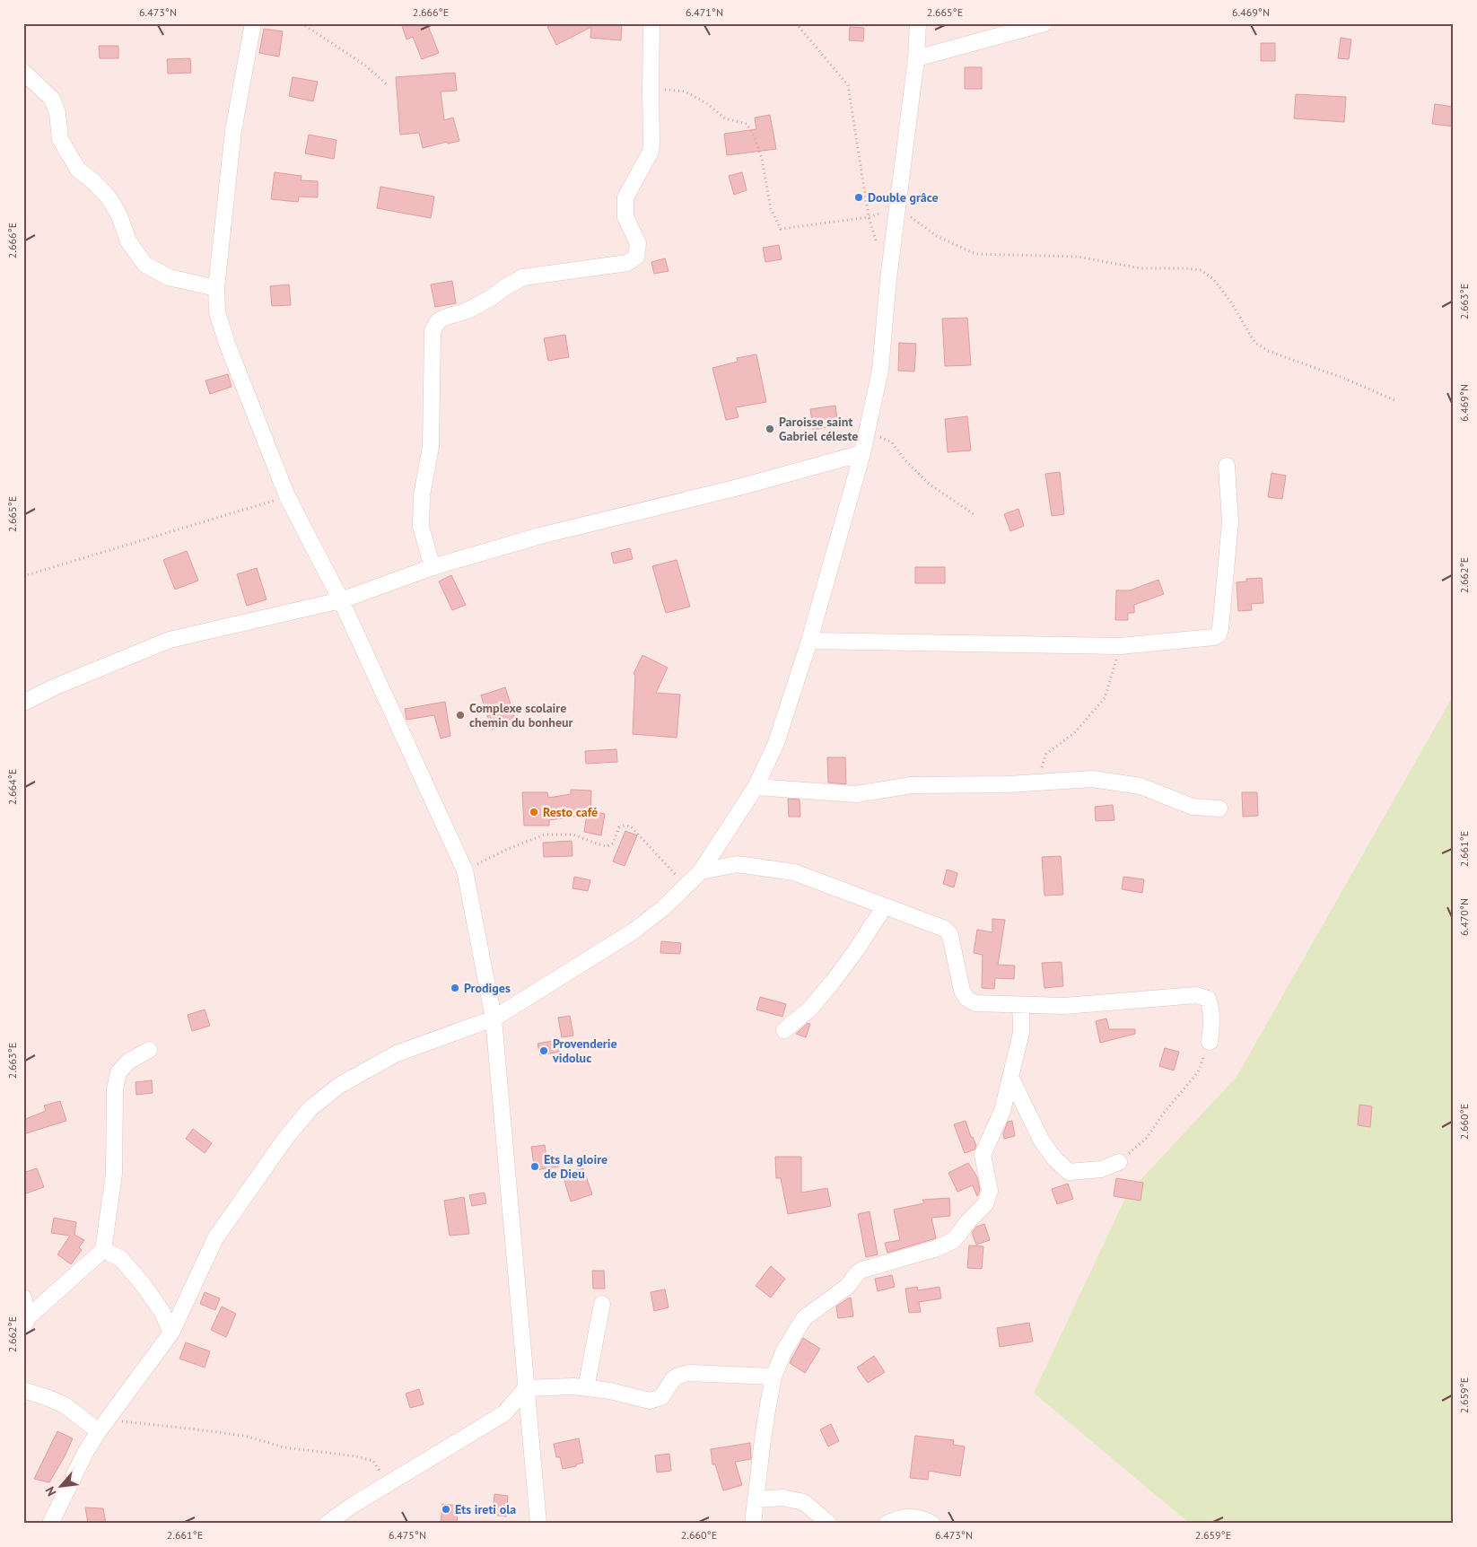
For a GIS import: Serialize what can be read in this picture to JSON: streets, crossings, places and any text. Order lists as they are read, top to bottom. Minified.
{"places":["Double grâce","Paroisse saint Gabriel céleste","Complexe scolaire chemin du bonheur","Resto café","Prodiges","Provenderie vidoluc","Ets la gloire de Dieu","Ets ireti ola"],"north":"bottom left","coordinates":["6.473°N","2.666°E","6.471°N","2.665°E","6.469°N","2.663°E","2.662°E","2.664°E","2.661°E","6.470°N","2.660°E","2.659°E","6.475°N"]}
